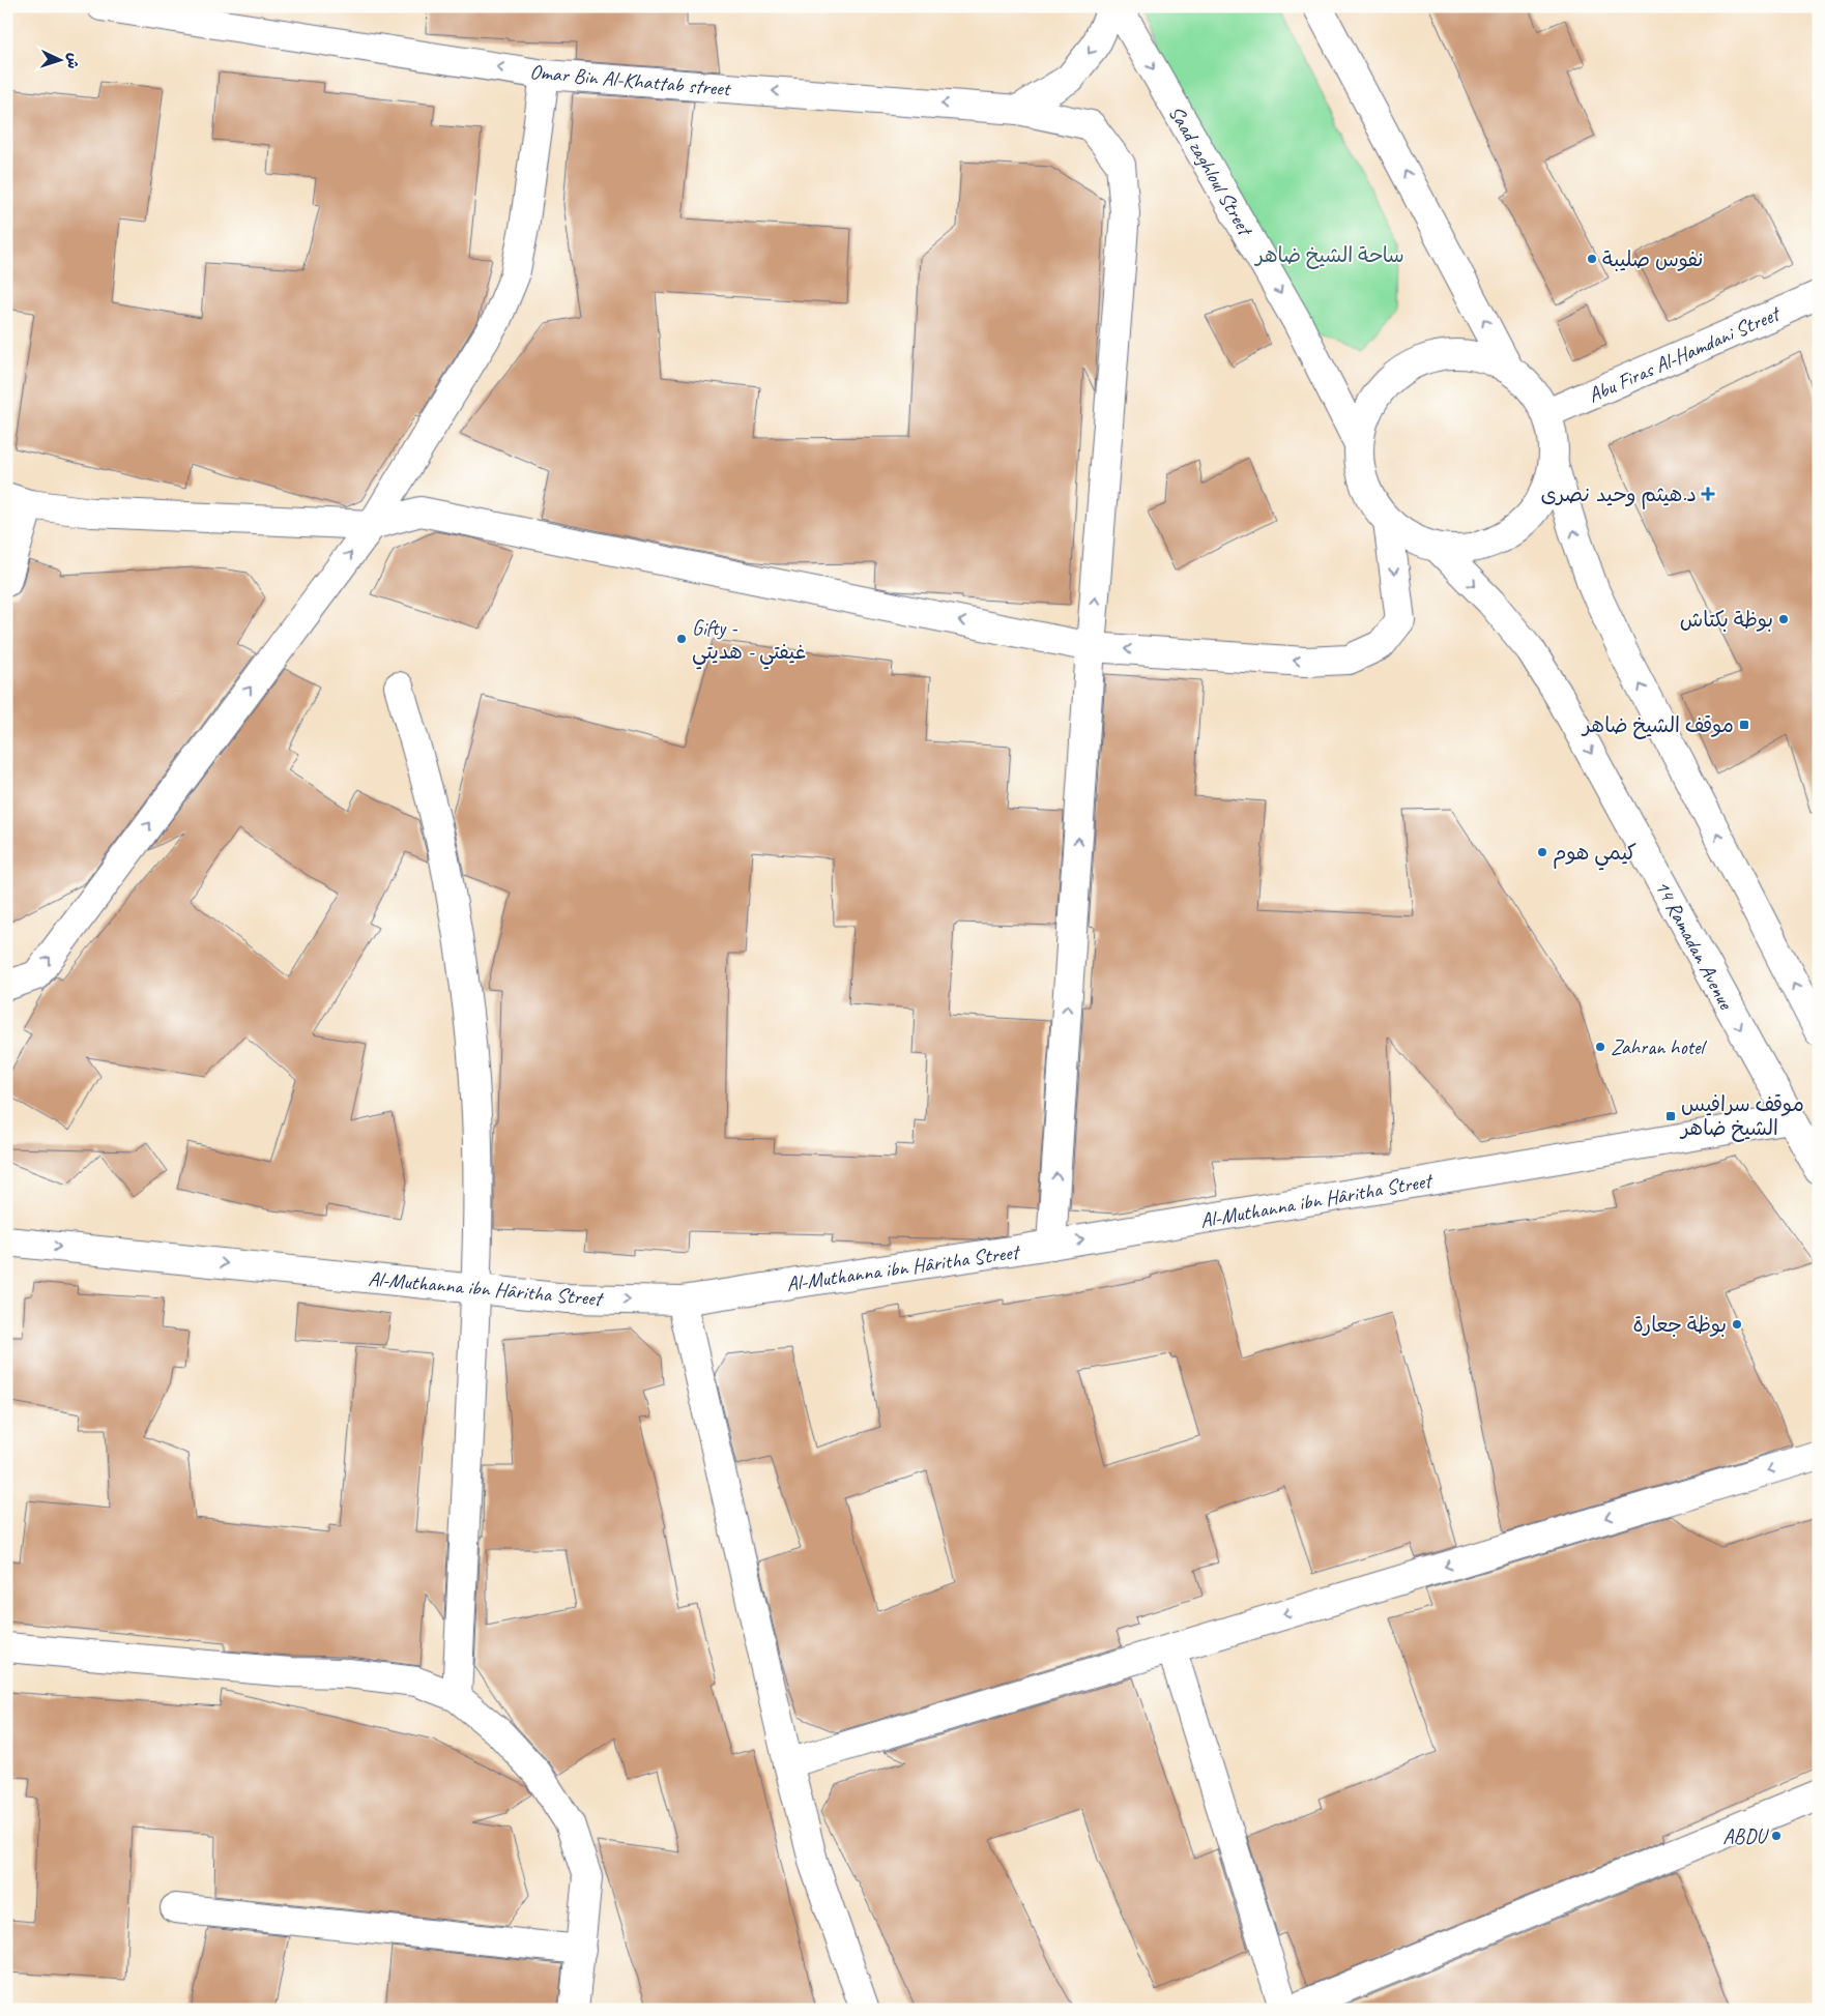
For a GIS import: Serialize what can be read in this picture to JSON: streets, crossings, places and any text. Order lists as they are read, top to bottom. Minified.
{"streets":{"street":["Omar Bin Al-Khattab street","Saad zaghloul Street","Abu Firas Al-Hamdani Street","14 Ramadan Avenue","Al-Muthanna ibn Hâritha Street"]},"crossings":[["Omar Bin Al-Khattab street","Al-Muthanna ibn Hâritha Street"],["14 Ramadan Avenue","Al-Muthanna ibn Hâritha Street"]],"one_way":["Al-Muthanna ibn Hâritha Street"],"parks":["ساحة الشيخ ضاهر"],"places":{"other":["نفوس صليبة","بوظة بكتاش","Gifty - غيفتي - هديتي","كيمي هوم","Zahran hotel","بوظة جعارة","ABDU"],"health":["د.هيثم وحيد نصرى"],"transit":["موقف الشيخ ضاهر","موقف سرافيس الشيخ ضاهر"]},"north":"right"}
